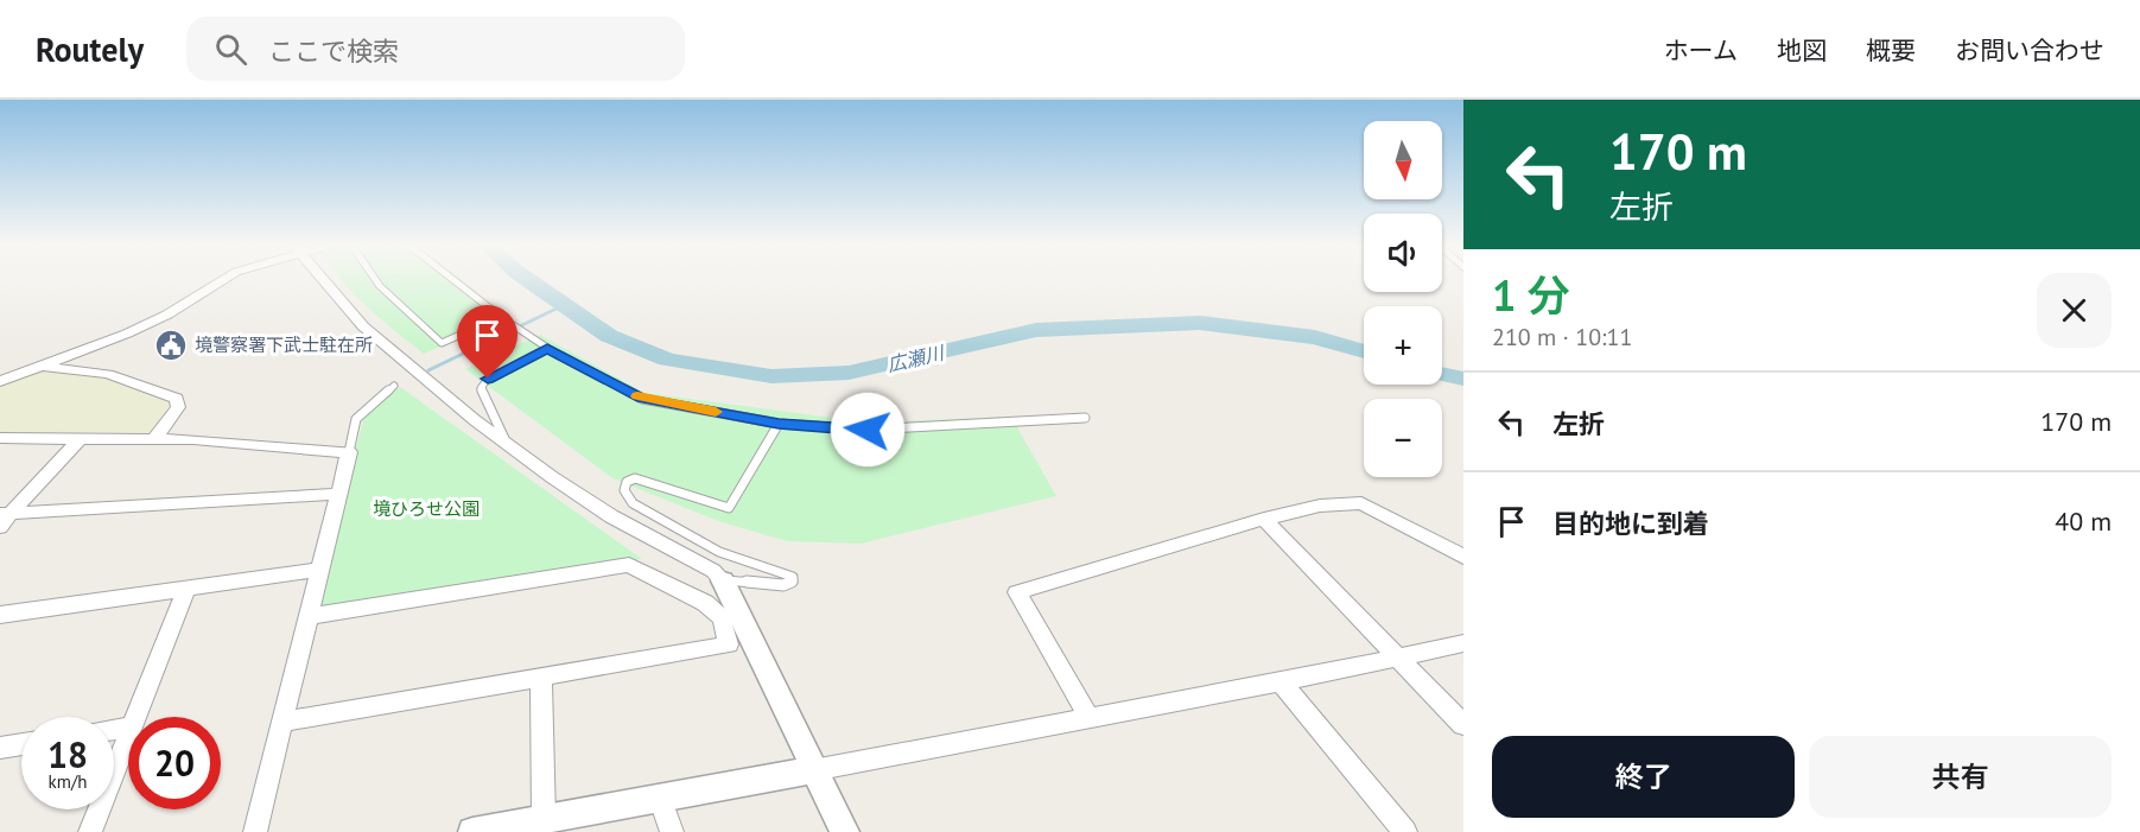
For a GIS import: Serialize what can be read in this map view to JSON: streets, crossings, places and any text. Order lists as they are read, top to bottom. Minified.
{"water":["広瀬川"],"parks":["境ひろせ公園"],"places":{"public building":["境警察署下武士駐在所"]},"north":"bottom","page":{"header":"Routely","search":"ここで検索","nav":["ホーム","地図","概要","お問い合わせ"],"turn":["170 m","左折"],"map_buttons":["+","−"],"heading":["1 分","210 m · 10:11"],"list":[{"name":"左折","value":"170 m"},{"name":"目的地に到着","value":"40 m"}],"speed":"18 km/h","limit":"20","buttons":["終了","共有"]}}
